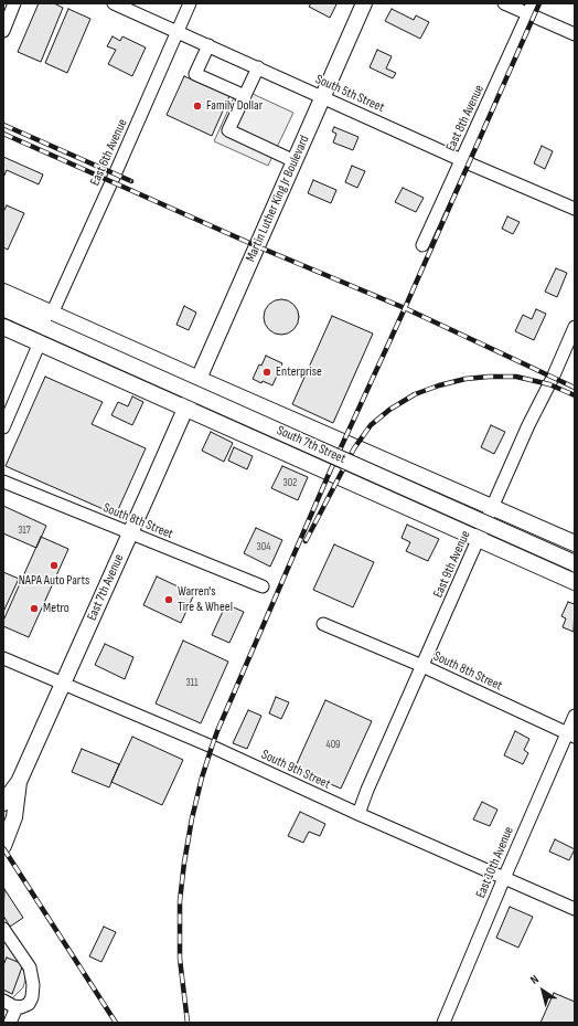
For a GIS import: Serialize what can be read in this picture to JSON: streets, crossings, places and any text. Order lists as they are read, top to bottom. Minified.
{"streets":{"main road":["Martin Luther King Jr Boulevard","South 7th Street","East 7th Avenue"],"street":["South 5th Street","East 8th Avenue","East 6th Avenue","South 8th Street","East 9th Avenue","South 9th Street","East 10th Avenue"]},"crossings":[["South 5th Street","East 8th Avenue"],["South 5th Street","East 6th Avenue"],["South 5th Street","Martin Luther King Jr Boulevard"],["East 6th Avenue","South 7th Street"],["Martin Luther King Jr Boulevard","East 7th Avenue"],["South 8th Street","East 9th Avenue"],["South 8th Street","East 7th Avenue"],["South 8th Street","East 10th Avenue"],["East 9th Avenue","South 9th Street"],["East 7th Avenue","South 9th Street"],["South 9th Street","East 10th Avenue"]],"places":["Family Dollar","Enterprise","NAPA Auto Parts","Warren's Tire & Wheel","Metro"],"house_numbers":["302","317","304","311","409"],"north":"top left"}
